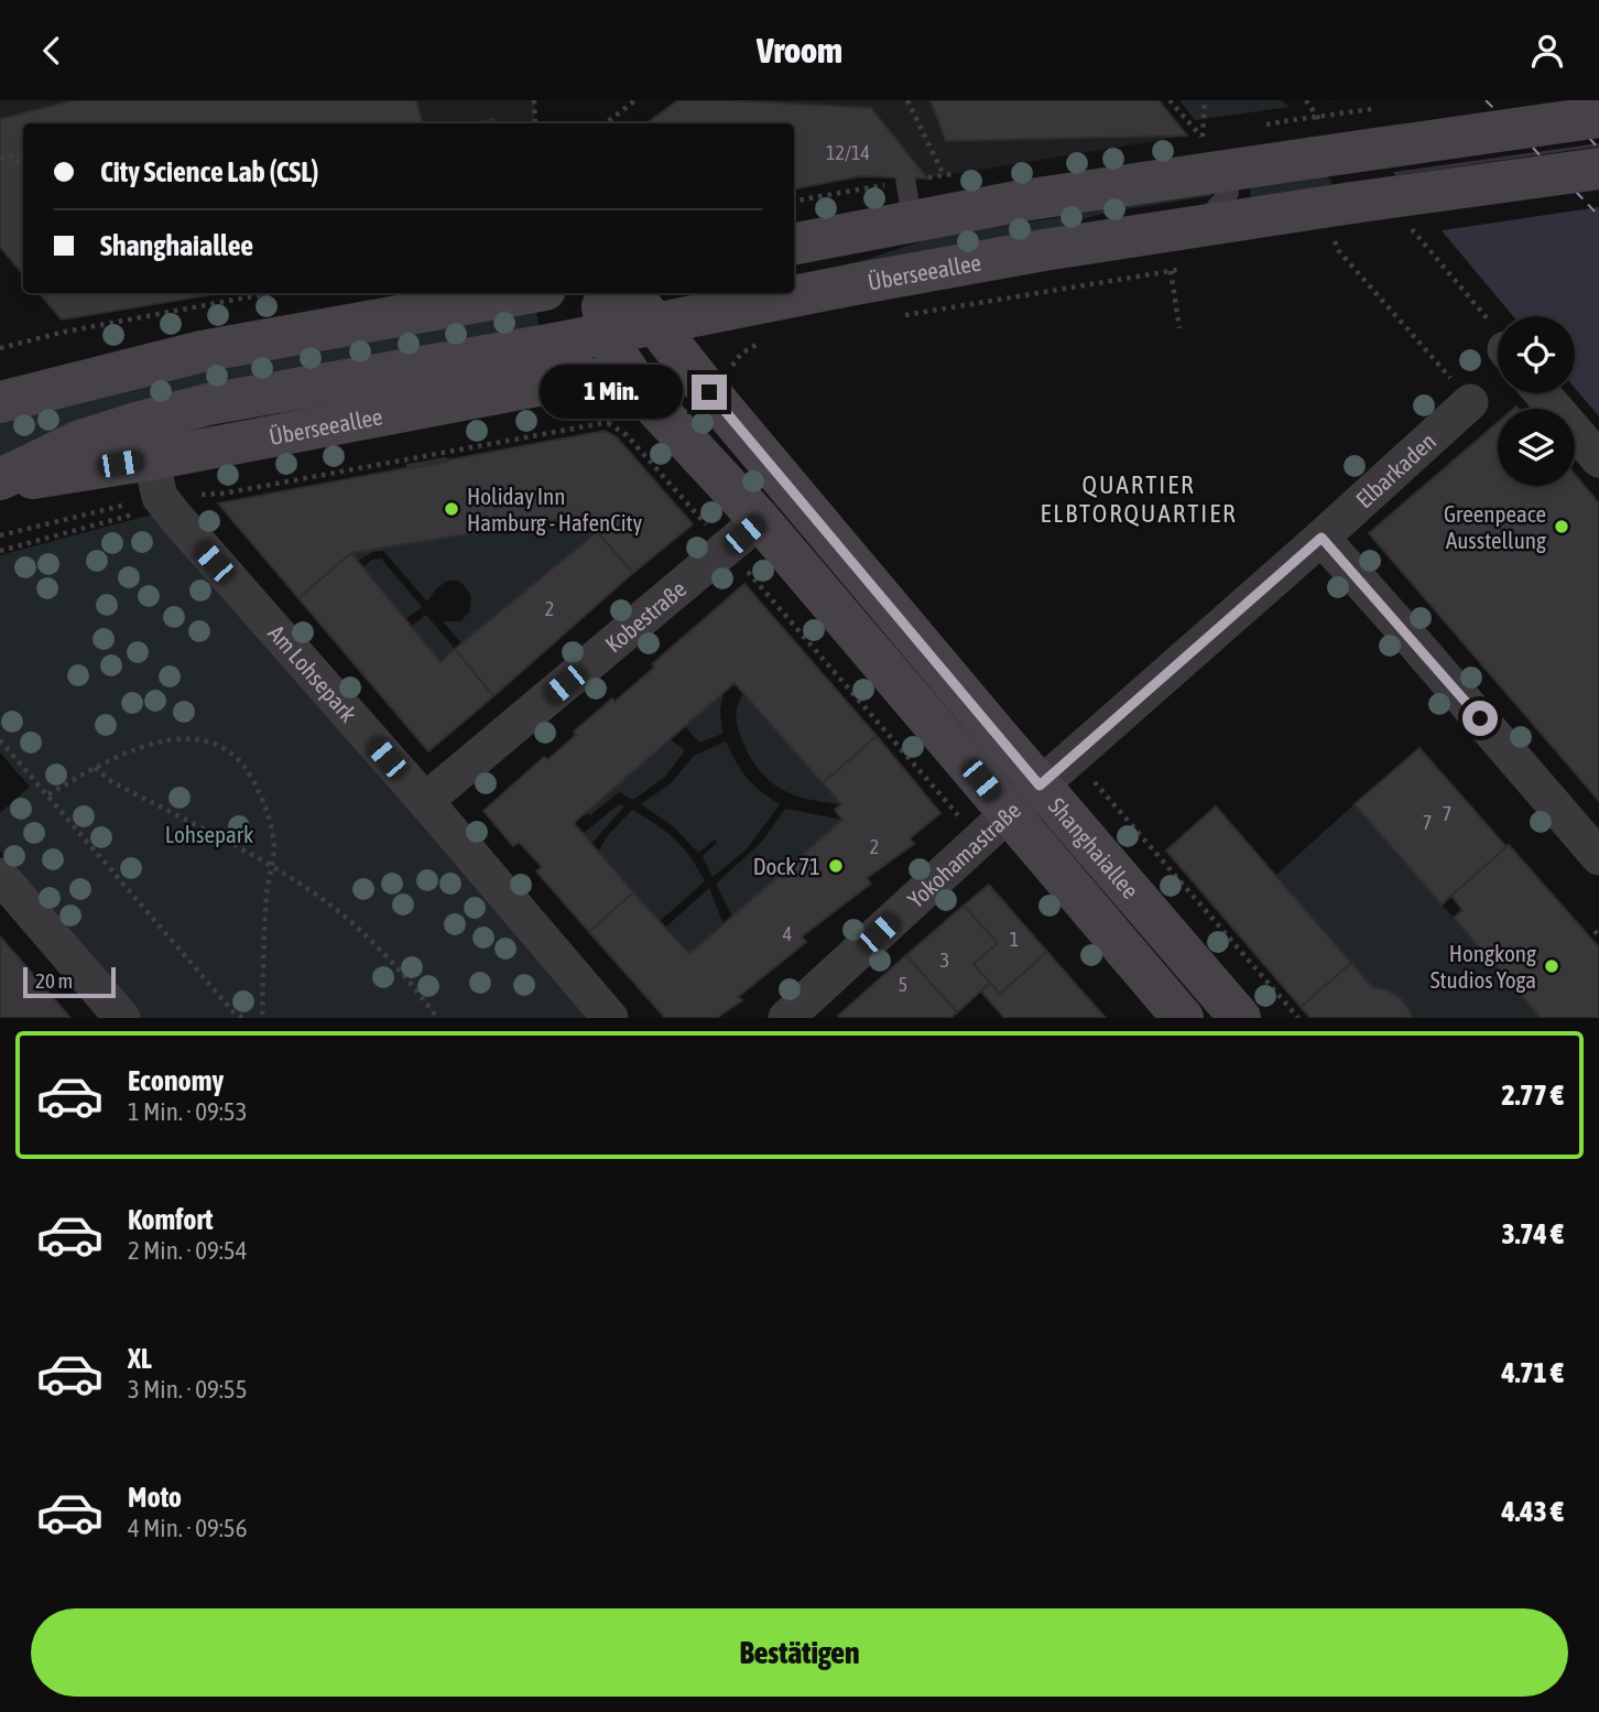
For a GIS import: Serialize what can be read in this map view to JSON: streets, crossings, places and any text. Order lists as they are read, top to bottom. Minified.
{"streets":{"main road":["Überseeallee","Shanghaiallee"],"street":["Elbarkaden","Kobestraße","Am Lohsepark","Yokohamastraße"]},"crossings":[["Überseeallee","Am Lohsepark"],["Überseeallee","Shanghaiallee"],["Elbarkaden","Shanghaiallee"],["Elbarkaden","Yokohamastraße"],["Kobestraße","Am Lohsepark"],["Kobestraße","Shanghaiallee"],["Shanghaiallee","Yokohamastraße"]],"districts":["QUARTIER ELBTORQUARTIER"],"parks":["Lohsepark"],"places":["Holiday Inn Hamburg - HafenCity","Greenpeace Ausstellung","Dock 71","Hongkong Studios Yoga"],"house_numbers":["12/14","2","7","7","2","4","1","3","5"],"scale_bar":"20 m","page":{"header":"Vroom","banner":["City Science Lab (CSL)","Shanghaiallee"],"bubble":"1 Min.","scale":"20 m","list":[{"name":"Economy","note":"1 Min. · 09:53","value":"2.77 €"},{"name":"Komfort","note":"2 Min. · 09:54","value":"3.74 €"},{"name":"XL","note":"3 Min. · 09:55","value":"4.71 €"},{"name":"Moto","note":"4 Min. · 09:56","value":"4.43 €"}],"buttons":"Bestätigen"}}
